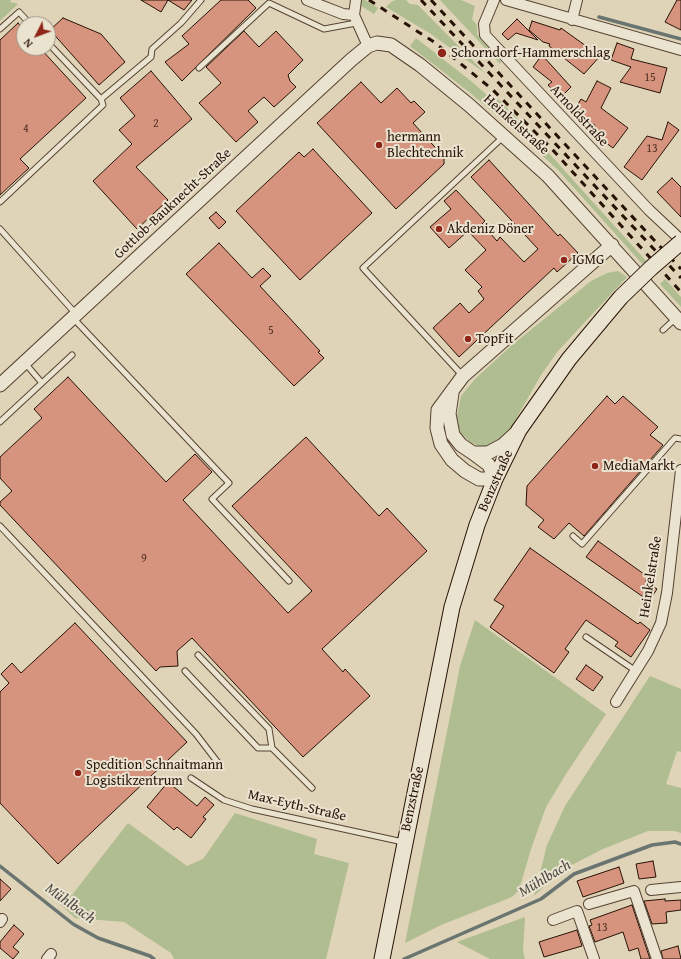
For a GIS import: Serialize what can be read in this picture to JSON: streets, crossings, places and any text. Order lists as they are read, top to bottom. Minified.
{"streets":{"main road":["Benzstraße"],"street":["Arnoldstraße","Heinkelstraße","Gottlob-Bauknecht-Straße"],"lane":["Max-Eyth-Straße"]},"crossings":[["Arnoldstraße","Benzstraße"],["Heinkelstraße","Gottlob-Bauknecht-Straße"],["Benzstraße","Max-Eyth-Straße"]],"water":["Mühlbach"],"places":["Schorndorf-Hammerschlag","hermann Blechtechnik","Akdeniz Döner","IGMG","TopFit","MediaMarkt","Spedition Schnaitmann Logistikzentrum"],"house_numbers":["15","2","4","13","5","9","13"],"north":"bottom left"}
